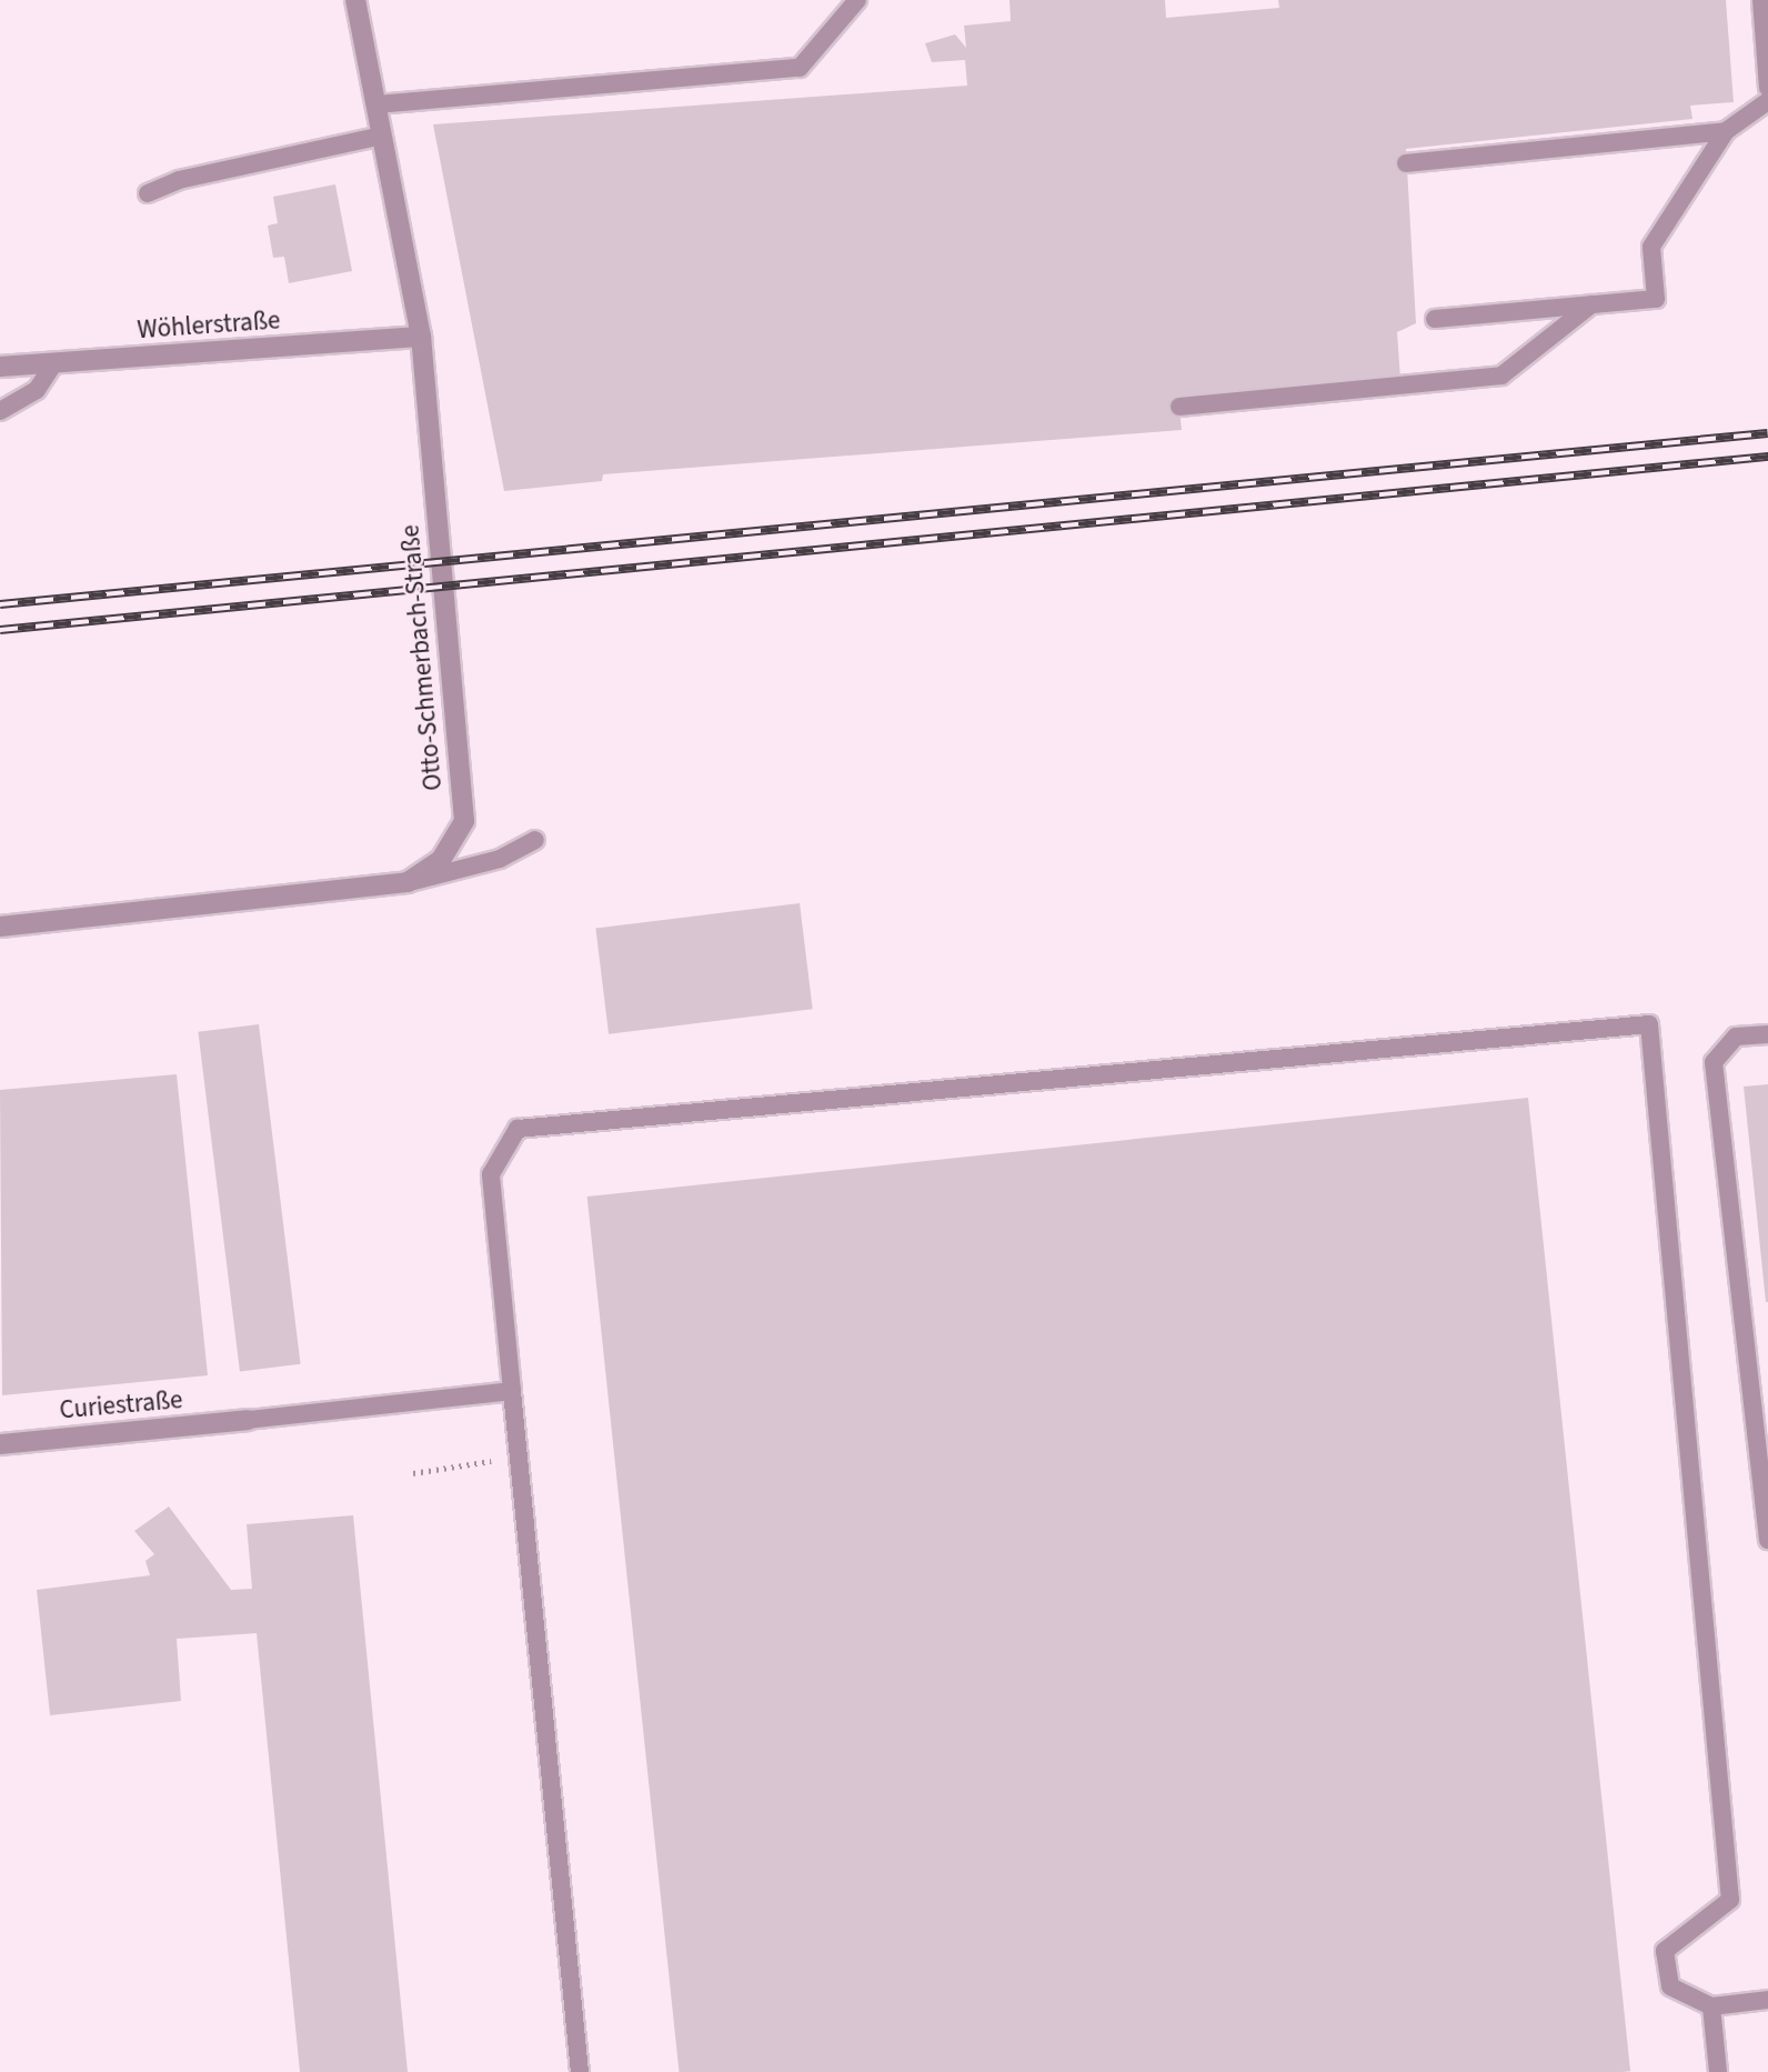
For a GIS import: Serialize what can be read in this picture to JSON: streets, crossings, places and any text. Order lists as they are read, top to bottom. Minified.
{"streets":{"street":["Wöhlerstraße","Otto-Schmerbach-Straße","Curiestraße"]},"crossings":[["Wöhlerstraße","Otto-Schmerbach-Straße"]]}
